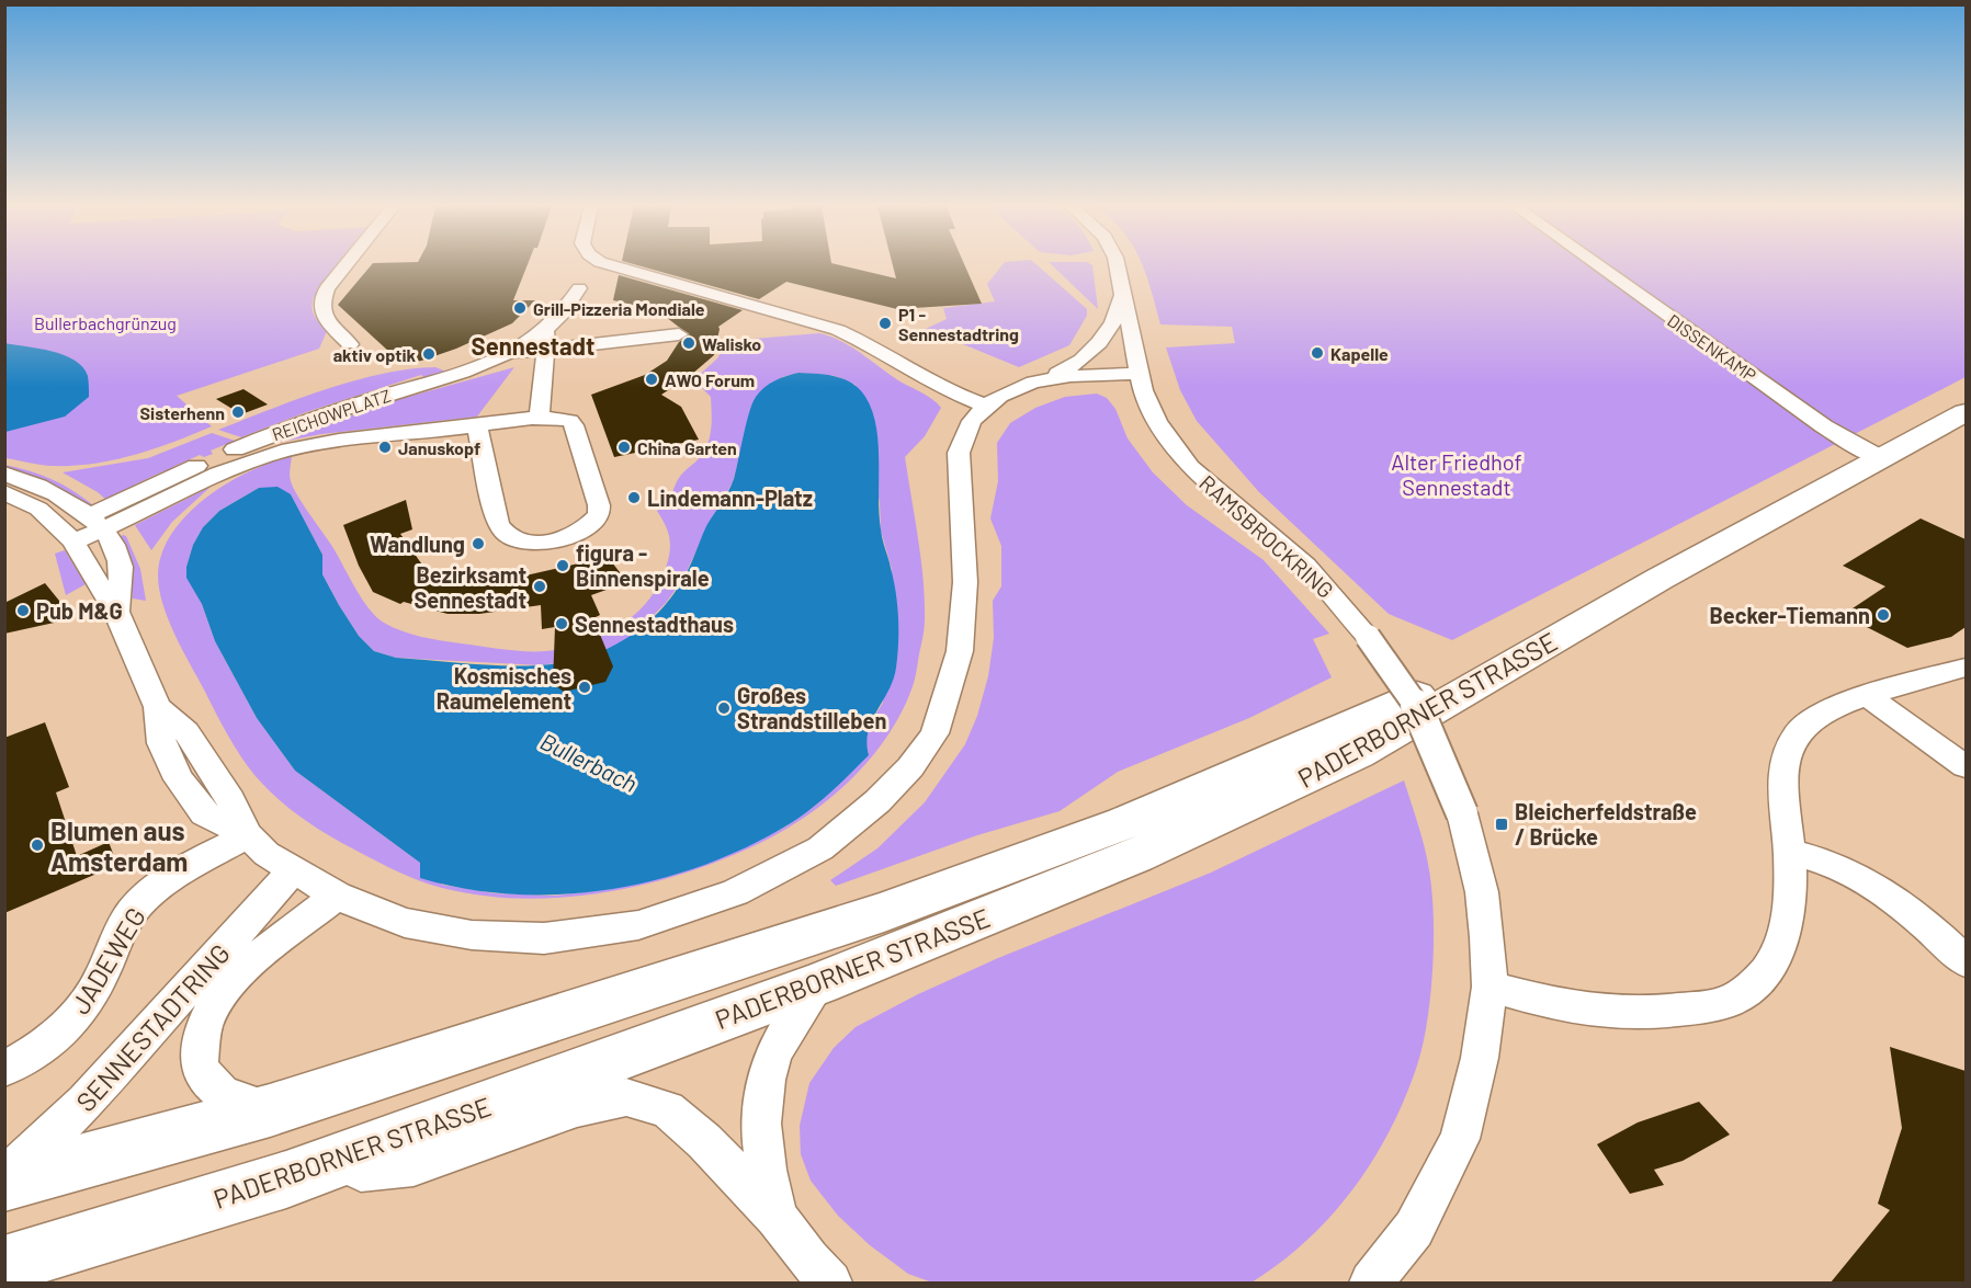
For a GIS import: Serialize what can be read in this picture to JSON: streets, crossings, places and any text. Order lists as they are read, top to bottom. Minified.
{"streets":{"main road":["PADERBORNER STRASSE"],"street":["DISSENKAMP","REICHOWPLATZ","RAMSBROCKRING","JADEWEG","SENNESTADTRING"]},"crossings":[["DISSENKAMP","PADERBORNER STRASSE"],["PADERBORNER STRASSE","SENNESTADTRING"]],"districts":["Sennestadt"],"water":["Bullerbach"],"parks":["Bullerbachgrünzug","Alter Friedhof Sennestadt"],"places":{"other":["Grill-Pizzeria Mondiale","P1 - Sennestadtring","Walisko","Kapelle","aktiv optik","AWO Forum","Sisterhenn","Januskopf","China Garten","Lindemann-Platz","Wandlung","figura - Binnenspirale","Bezirksamt Sennestadt","Pub M&G","Becker-Tiemann","Sennestadthaus","Kosmisches Raumelement","Großes Strandstilleben","Blumen aus Amsterdam"],"transit":["Bleicherfeldstraße / Brücke"]}}
